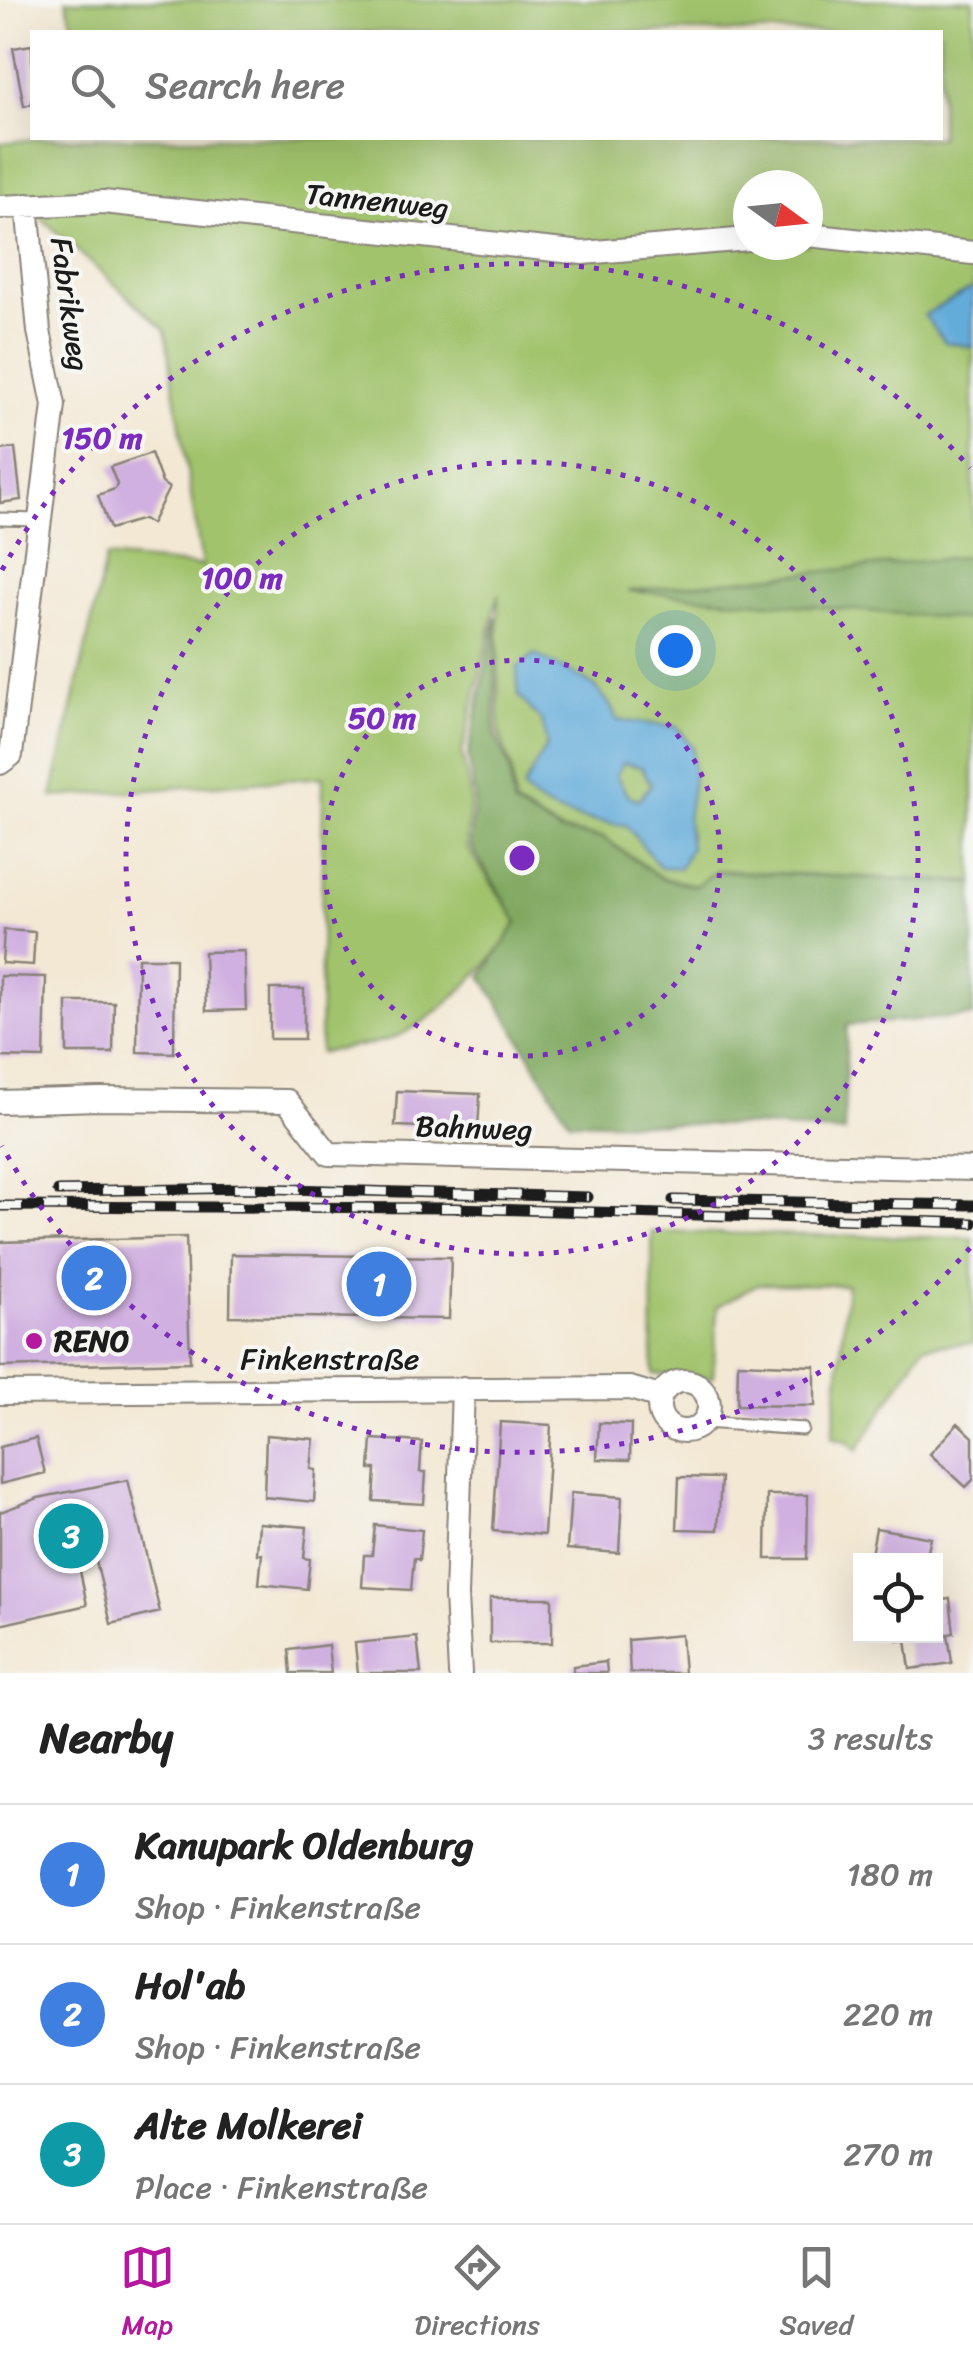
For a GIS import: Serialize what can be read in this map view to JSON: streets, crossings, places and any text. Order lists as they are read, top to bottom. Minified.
{"streets":{"street":["Tannenweg","Fabrikweg","Bahnweg","Finkenstraße"]},"crossings":[["Tannenweg","Fabrikweg"]],"places":["RENO"],"north":"right","page":{"search":"Search here","pins":["2","1","3"],"heading":["Nearby","3 results"],"list":[{"mark":"1","name":"Kanupark Oldenburg","note":"Shop · Finkenstraße","value":"180 m"},{"mark":"2","name":"Hol'ab","note":"Shop · Finkenstraße","value":"220 m"},{"mark":"3","name":"Alte Molkerei","note":"Place · Finkenstraße","value":"270 m"}],"nav":["Map","Directions","Saved"]},"rings":["150 m","100 m","50 m"]}
